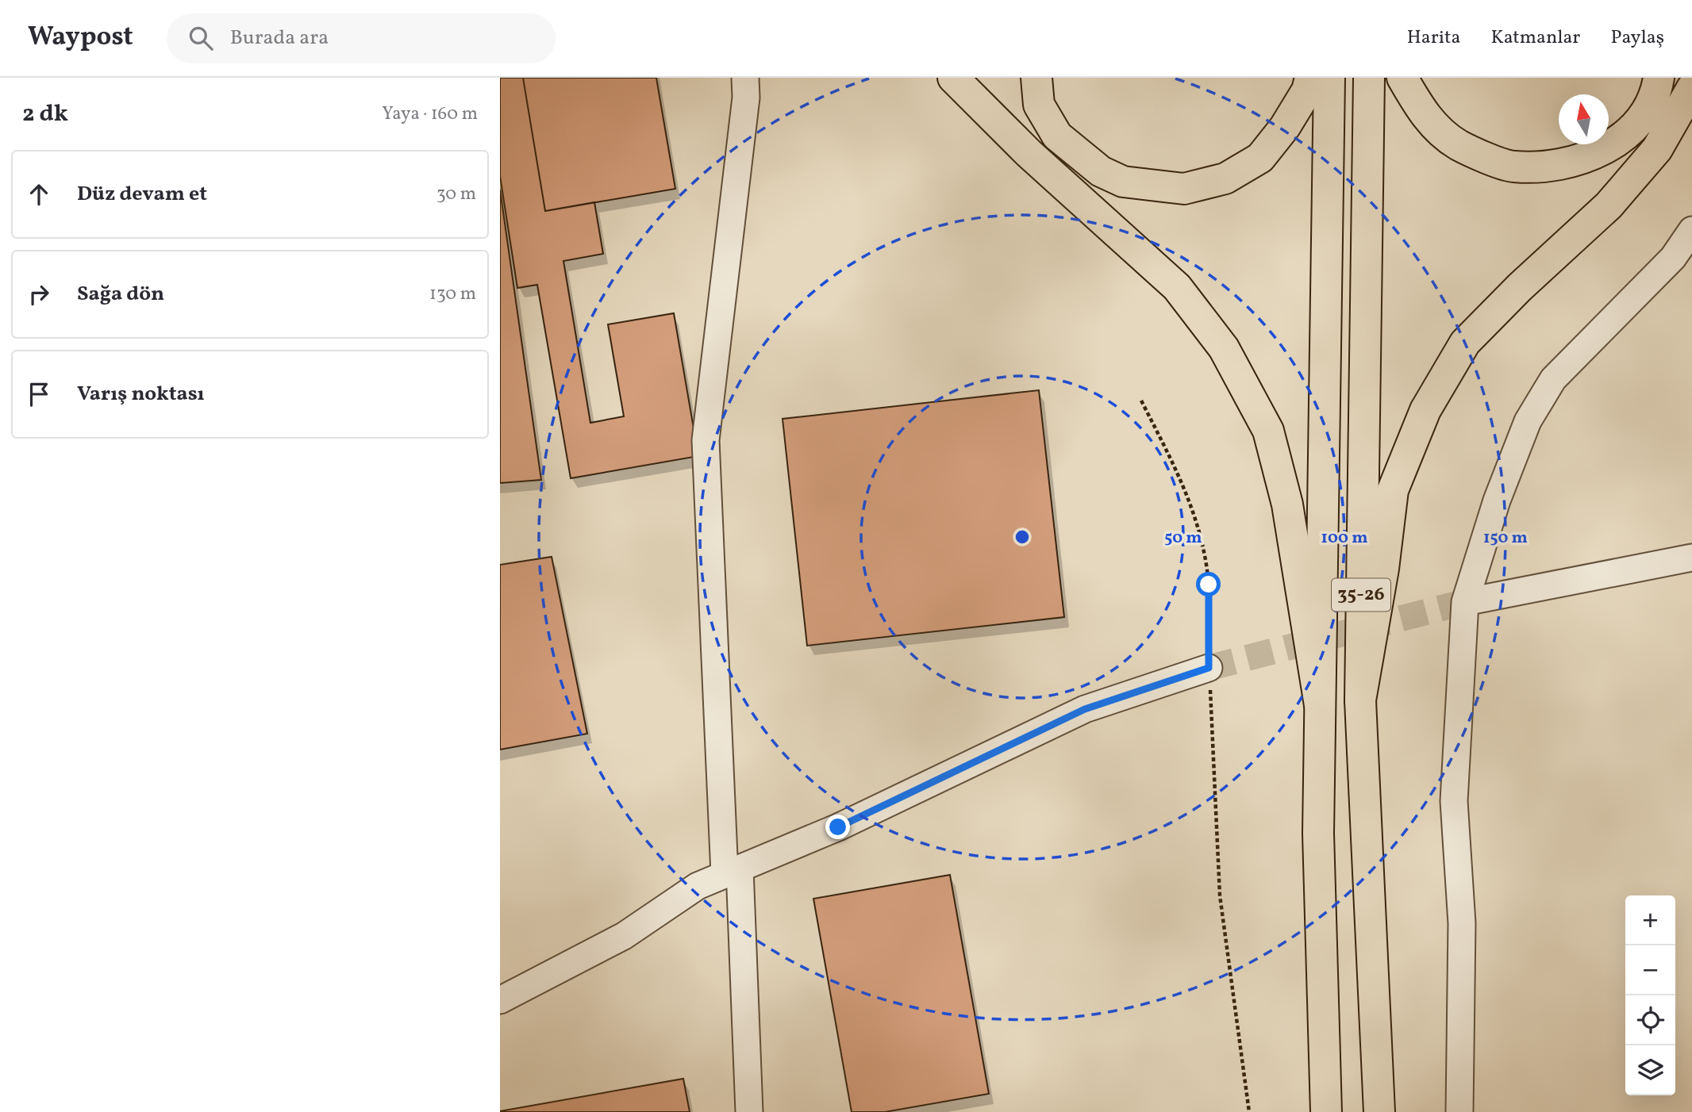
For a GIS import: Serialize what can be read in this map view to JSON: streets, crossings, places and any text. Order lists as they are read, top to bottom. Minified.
{"streets":{"main road":["35-26"]},"north":"top","page":{"header":"Waypost","search":"Burada ara","nav":["Harita","Katmanlar","Paylaş"],"heading":["2 dk","Yaya · 160 m"],"list":[["Düz devam et","30 m"],["Sağa dön","130 m"],"Varış noktası"],"map_buttons":["+","−"]},"rings":["50 m","100 m","150 m"]}
